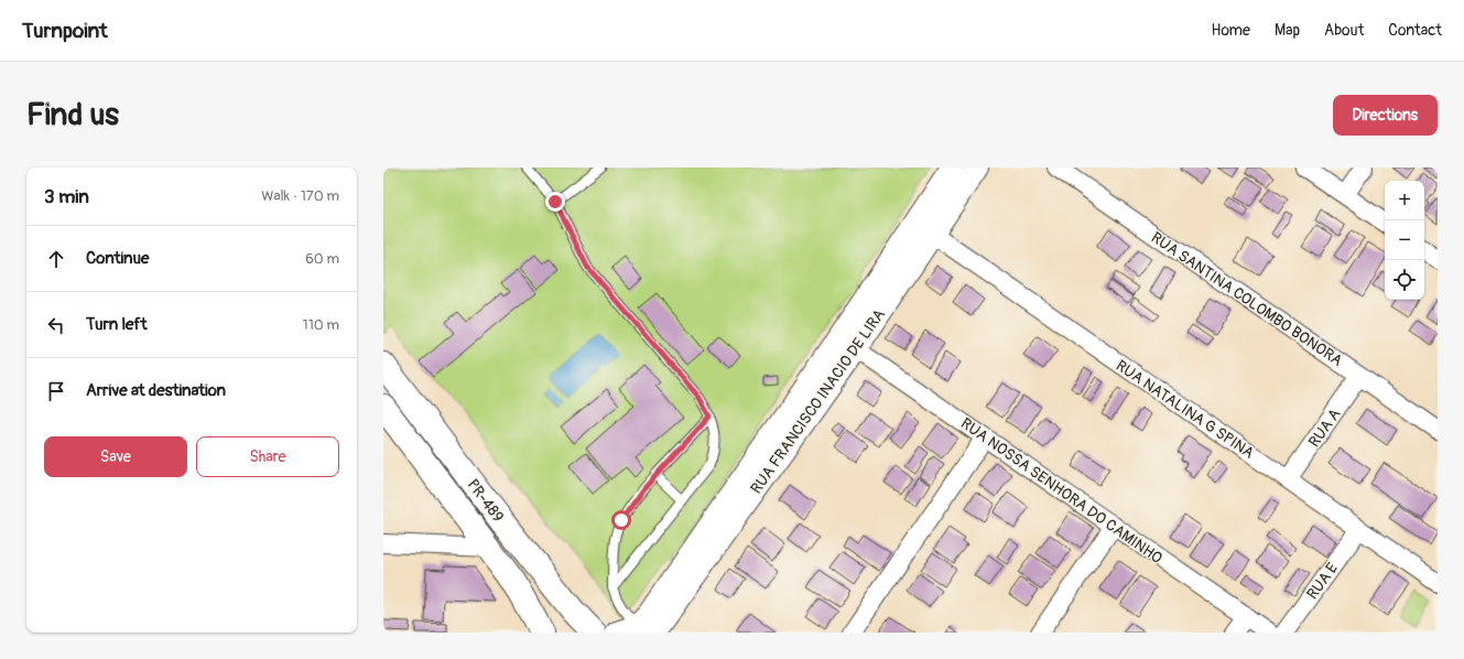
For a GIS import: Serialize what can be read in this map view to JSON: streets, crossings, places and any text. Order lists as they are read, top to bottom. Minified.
{"streets":{"main road":["PR-489"],"street":["RUA SANTINA COLOMBO BONORA","RUA FRANCISCO INACIO DE LIRA","RUA NATALINA G SPINA","RUA A","RUA NOSSA SENHORA DO CAMINHO","RUA E"]},"crossings":[["RUA SANTINA COLOMBO BONORA","RUA A"],["RUA FRANCISCO INACIO DE LIRA","RUA NATALINA G SPINA"],["RUA FRANCISCO INACIO DE LIRA","RUA NOSSA SENHORA DO CAMINHO"],["RUA NATALINA G SPINA","RUA A"],["RUA NATALINA G SPINA","RUA E"]],"page":{"header":"Turnpoint","nav":["Home","Map","About","Contact"],"buttons":["Directions",["Save","Share"]],"title":"Find us","heading":["3 min","Walk · 170 m"],"map_buttons":["+","−"],"list":[["Continue","60 m"],["Turn left","110 m"],"Arrive at destination"]}}
